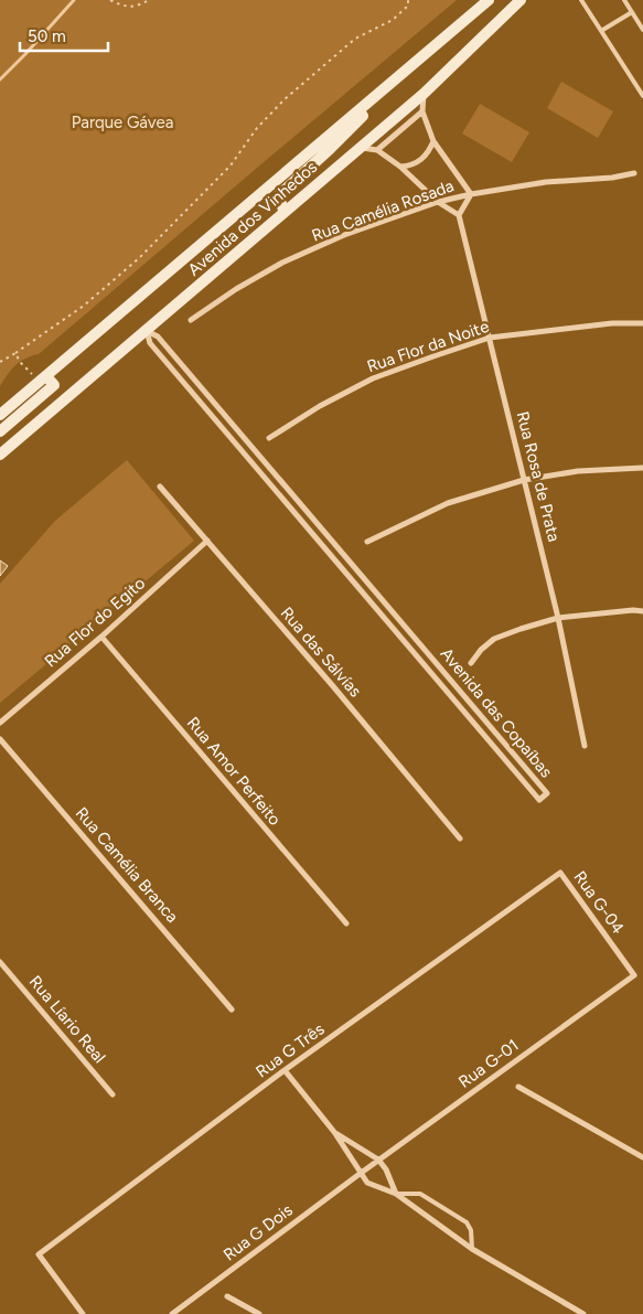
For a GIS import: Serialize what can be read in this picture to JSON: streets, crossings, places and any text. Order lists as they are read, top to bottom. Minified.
{"streets":{"main road":["Avenida dos Vinhedos"],"street":["Rua Camélia Rosada","Rua Flor da Noite","Rua Rosa de Prata","Rua Flor do Egito","Rua das Sálvías","Avenida das Copaíbas","Rua Amor Perfeito","Rua Camélia Branca","Rua G-04","Rua Líario Real","Rua G Três","Rua G-01","Rua G Dois"]},"crossings":[["Avenida dos Vinhedos","Avenida das Copaíbas"],["Rua Flor da Noite","Rua Rosa de Prata"],["Rua Flor do Egito","Rua das Sálvías"],["Rua Flor do Egito","Rua Amor Perfeito"],["Rua G-04","Rua G Três"],["Rua G-04","Rua G-01"],["Rua G-01","Rua G Dois"]],"parks":["Parque Gávea"],"scale_bar":"50 m"}
